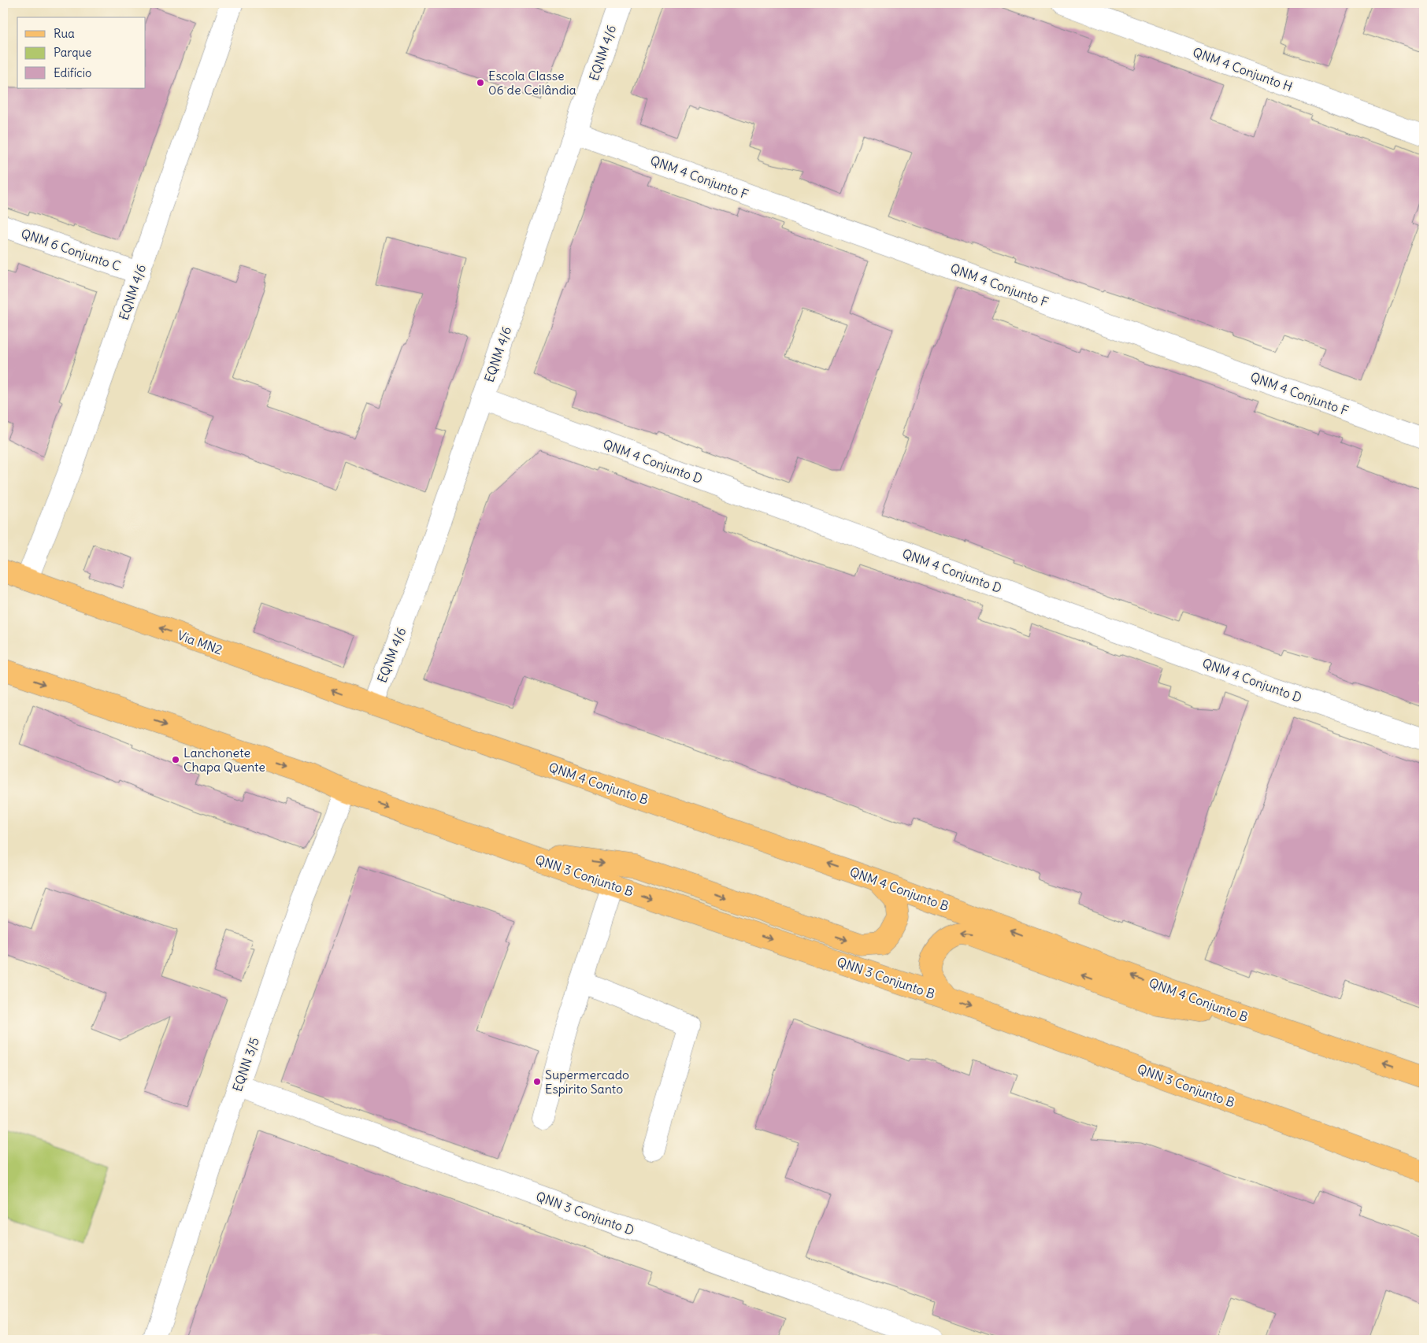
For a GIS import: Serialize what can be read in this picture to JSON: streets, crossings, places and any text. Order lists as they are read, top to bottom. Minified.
{"streets":{"main road":["Via MN2","QNM 4 Conjunto B","QNN 3 Conjunto B"],"street":["EQNM 4/6","QNM 4 Conjunto H","QNM 4 Conjunto F","QNM 6 Conjunto C","QNM 4 Conjunto D","EQNN 3/5","QNN 3 Conjunto D"]},"crossings":[["EQNM 4/6","QNM 4 Conjunto F"],["EQNM 4/6","QNM 6 Conjunto C"],["EQNM 4/6","QNM 4 Conjunto D"],["EQNM 4/6","Via MN2"],["EQNM 4/6","QNM 4 Conjunto B"],["Via MN2","QNM 4 Conjunto B"],["QNN 3 Conjunto B","EQNN 3/5"],["EQNN 3/5","QNN 3 Conjunto D"]],"one_way":["QNM 4 Conjunto B","QNN 3 Conjunto B"],"places":["Escola Classe 06 de Ceilândia","Lanchonete Chapa Quente","Supermercado Espirito Santo"],"legend":["Rua","Parque","Edifício"]}
